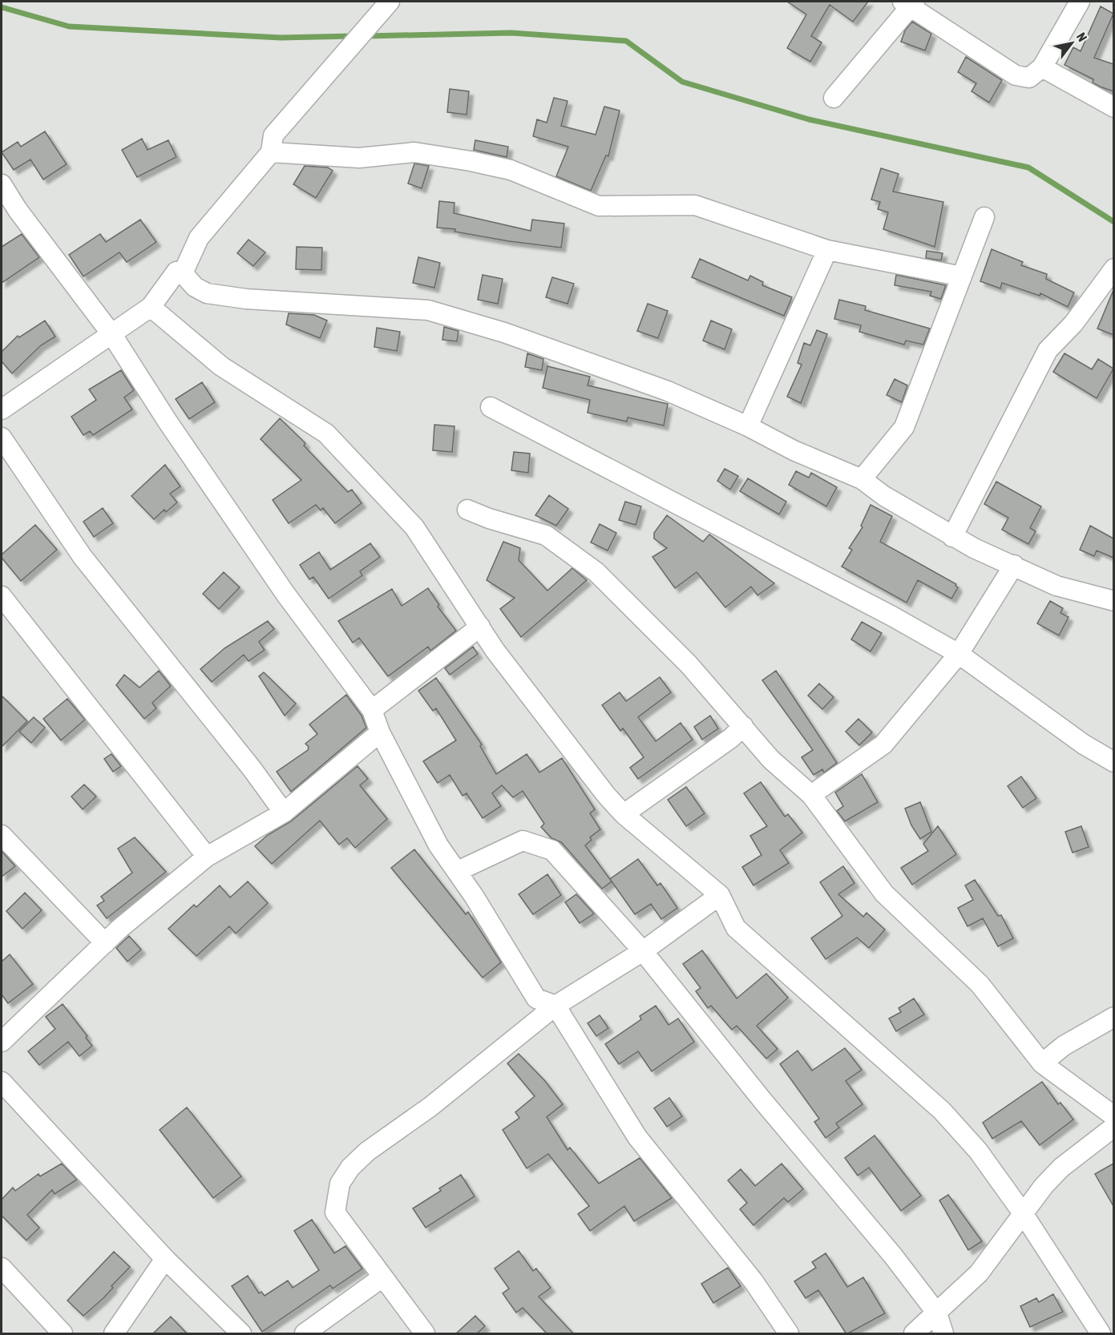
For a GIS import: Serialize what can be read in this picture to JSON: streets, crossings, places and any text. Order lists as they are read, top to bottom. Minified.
{"north":"top right"}
